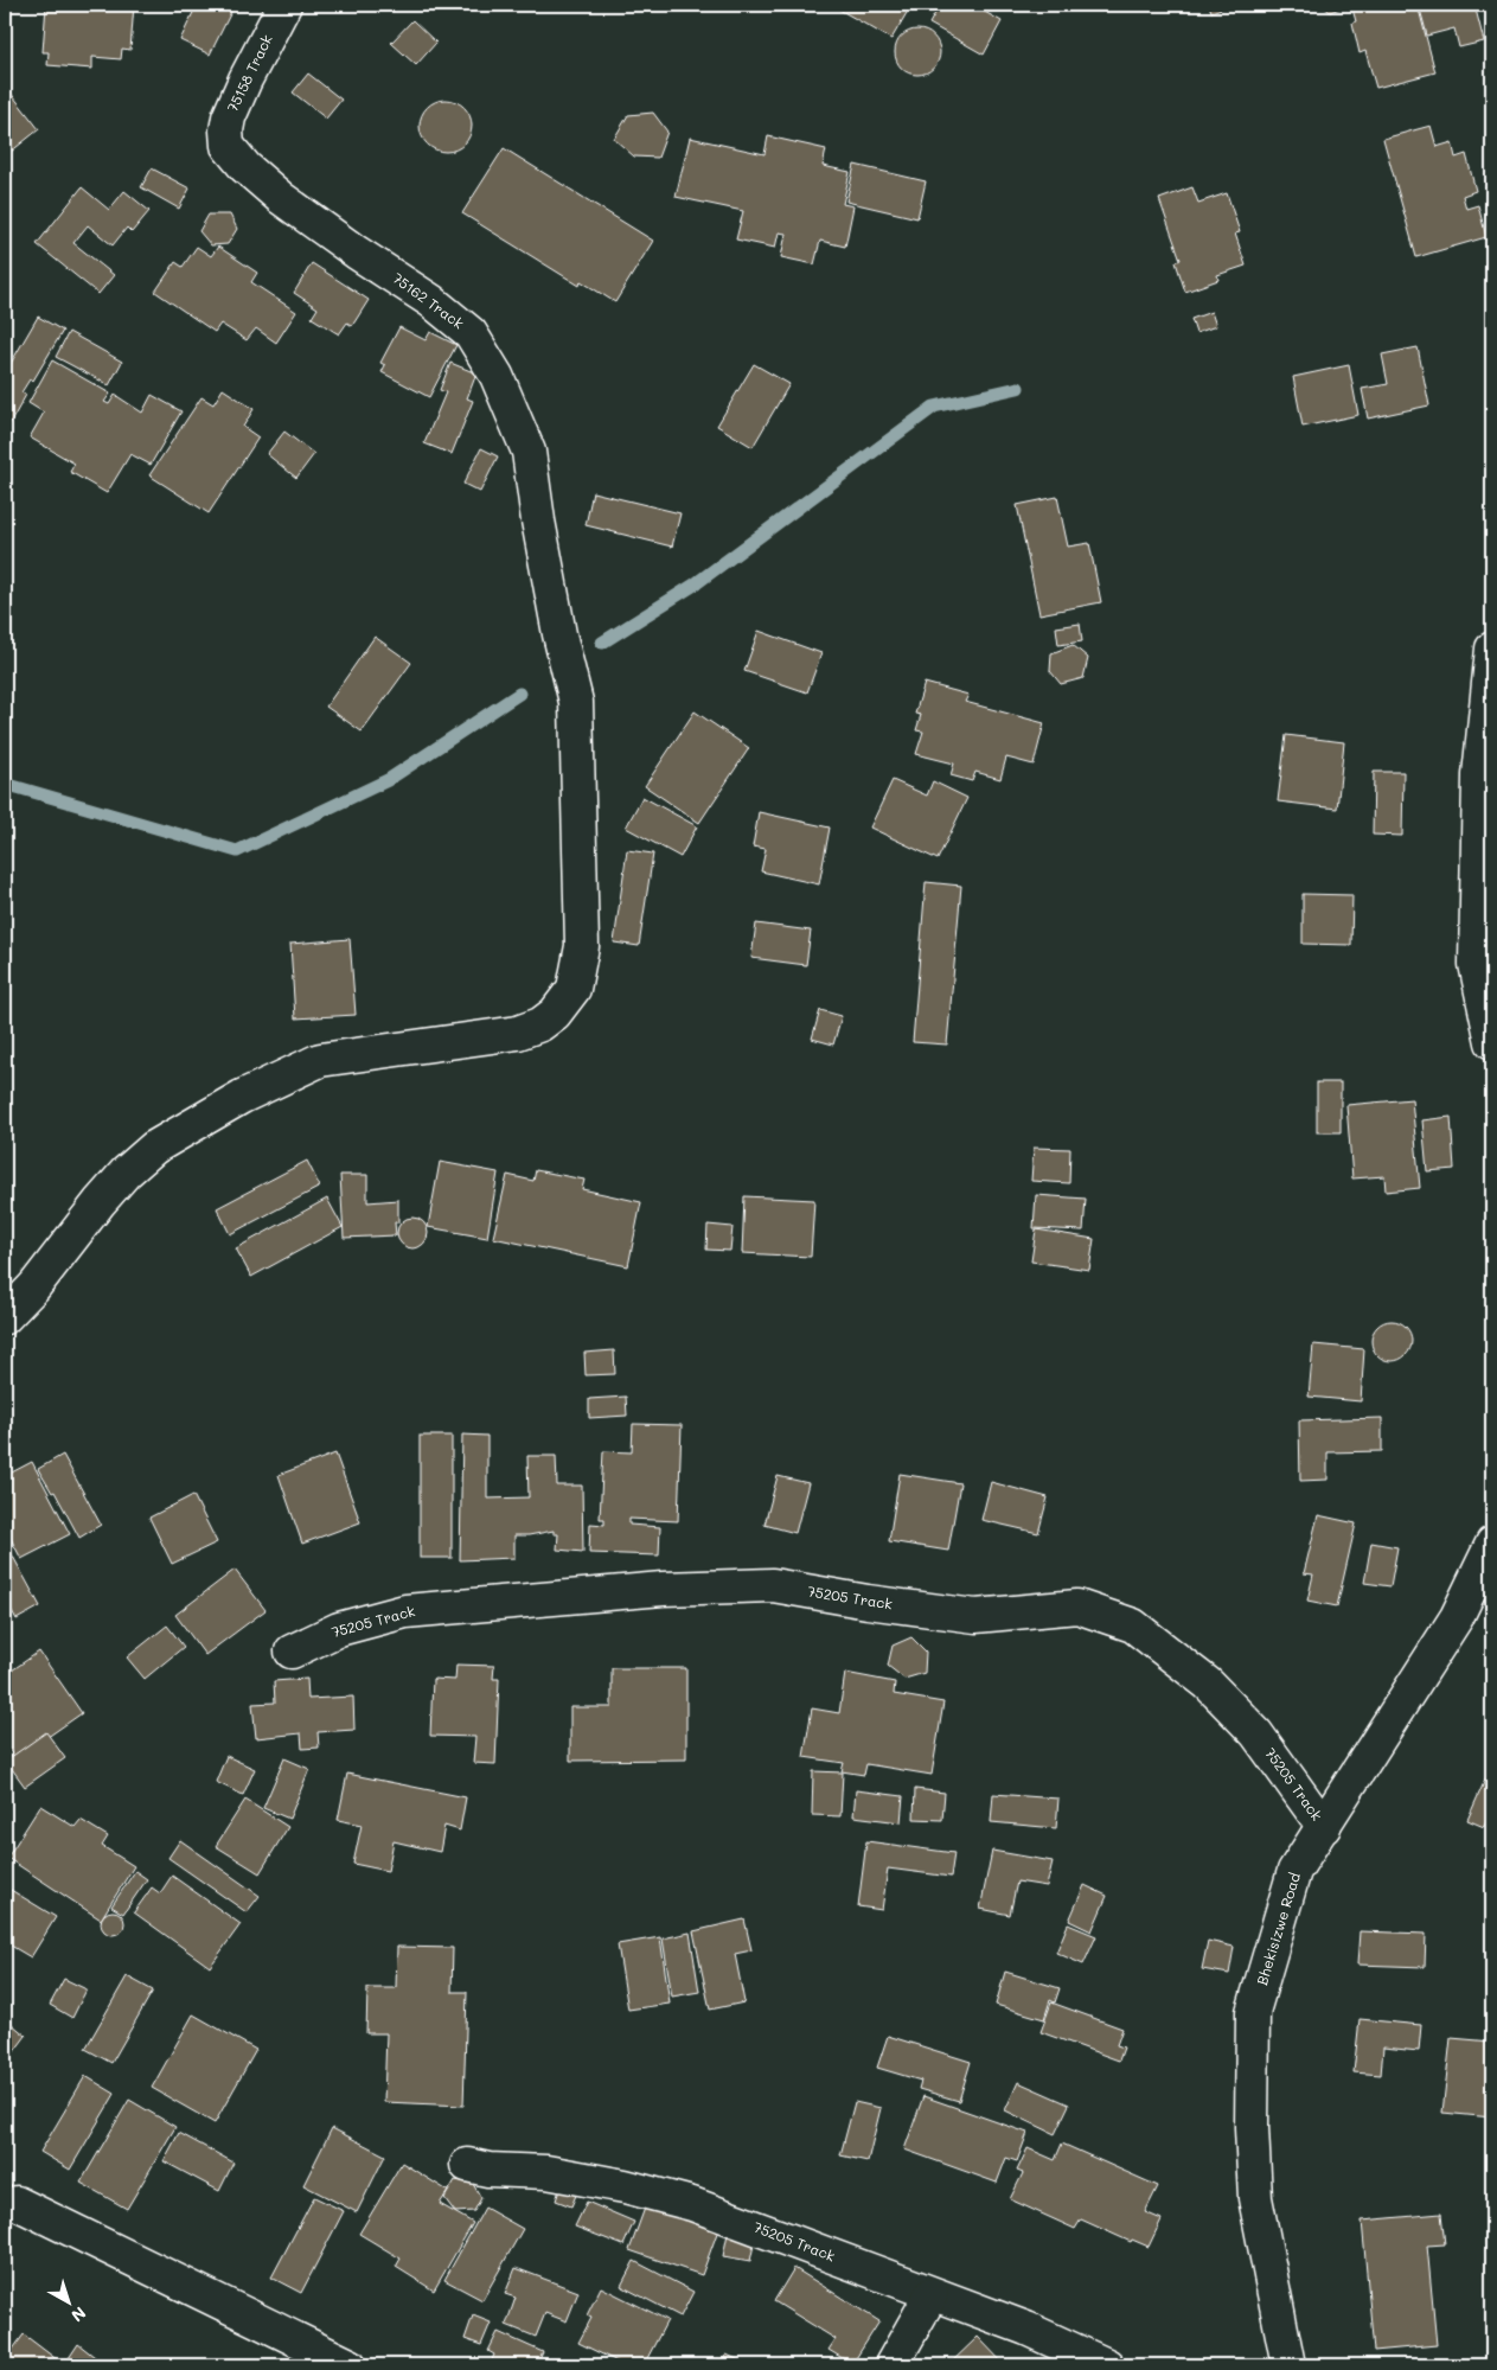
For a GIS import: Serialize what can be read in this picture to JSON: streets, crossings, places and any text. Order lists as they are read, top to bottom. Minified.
{"streets":{"street":["75158 Track","75162 Track","75205 Track","Bhekisizwe Road"]},"crossings":[["75158 Track","75162 Track"],["75205 Track","Bhekisizwe Road"]],"north":"bottom right"}
